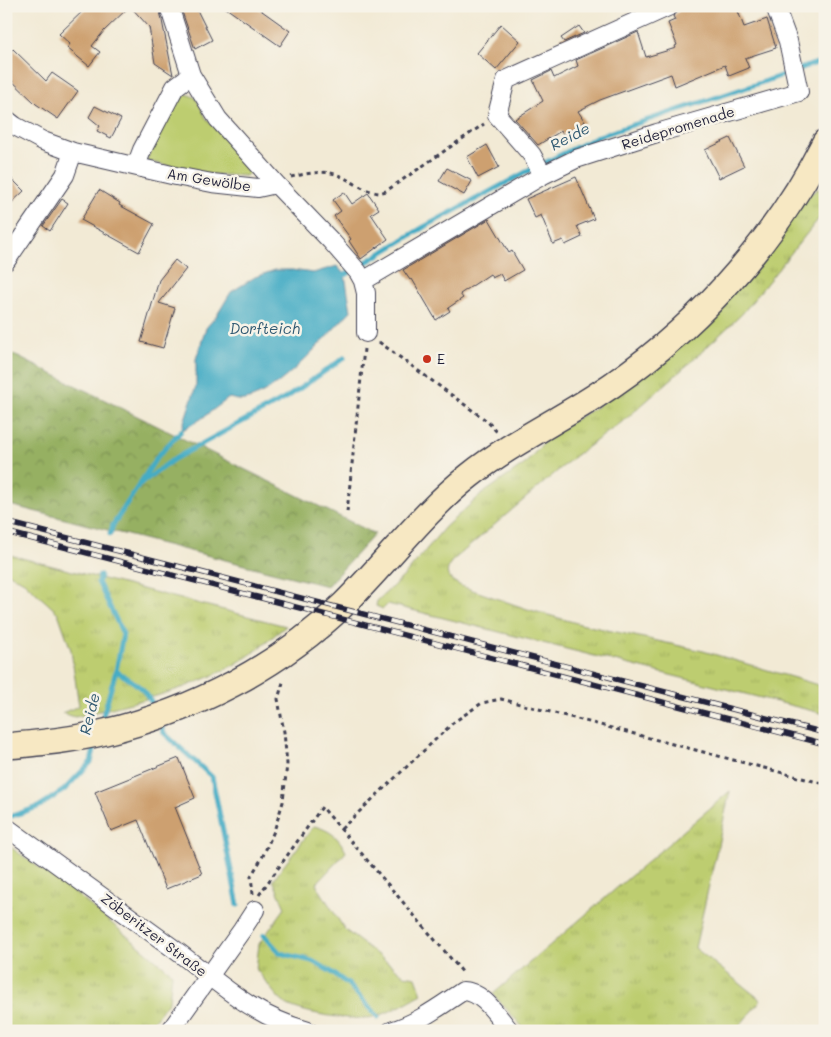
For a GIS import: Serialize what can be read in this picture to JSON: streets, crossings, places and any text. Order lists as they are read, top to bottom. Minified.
{"streets":{"street":["Reidepromenade","Am Gewölbe","Zöberitzer Straße"]},"water":["Reide","Dorfteich"],"places":["E"]}
